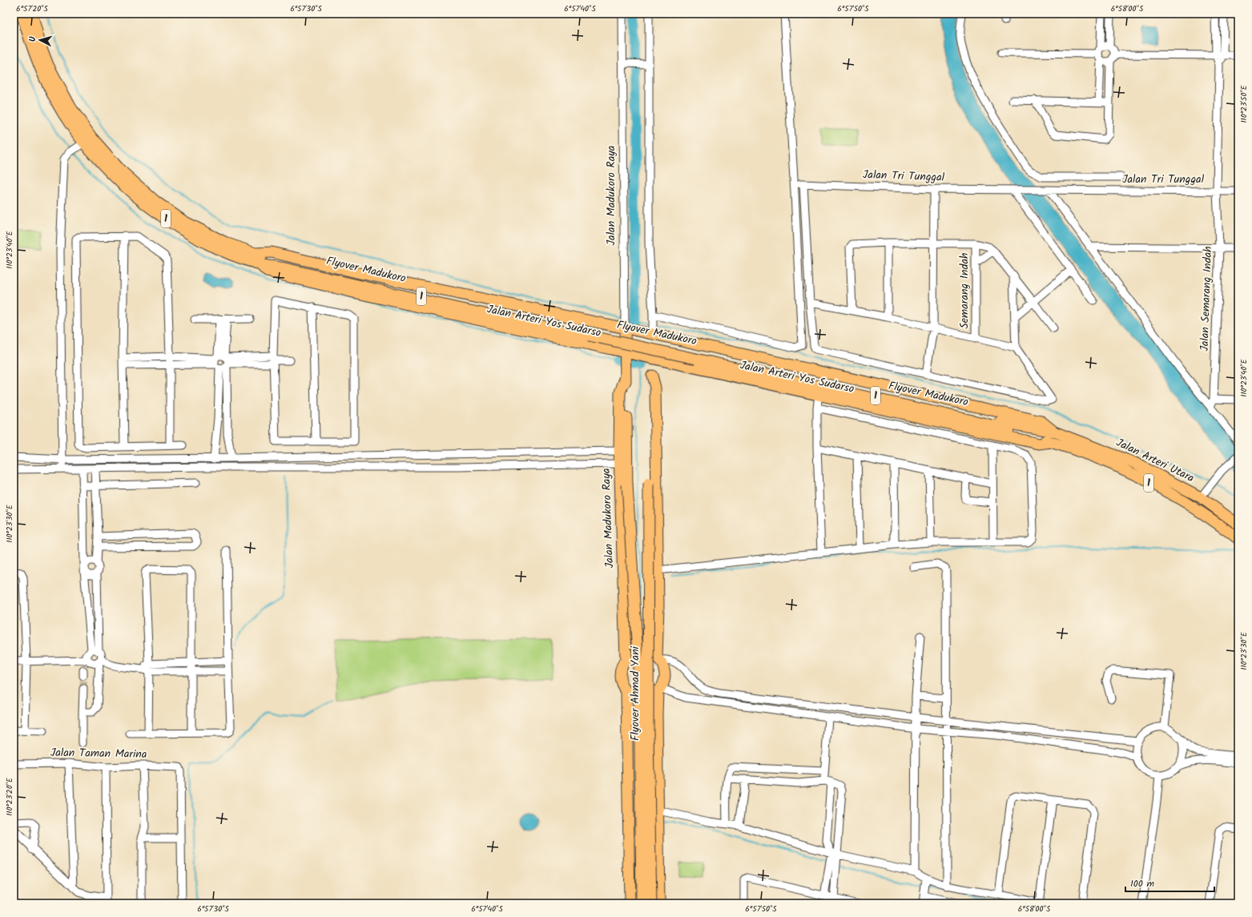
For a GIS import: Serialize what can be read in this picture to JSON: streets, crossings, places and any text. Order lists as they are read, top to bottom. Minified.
{"streets":{"highway":["Jalan Madukoro Raya","1","Flyover Madukoro","Jalan Arteri Yos Sudarso","Jalan Arteri Utara","Flyover Ahmad Yani"],"street":["Jalan Tri Tunggal","Semarang Indah","Jalan Semarang Indah","Jalan Taman Marina"]},"crossings":[["Jalan Tri Tunggal","Jalan Semarang Indah"],["Jalan Madukoro Raya","Jalan Arteri Yos Sudarso"],["Jalan Madukoro Raya","Flyover Ahmad Yani"],["1","Flyover Madukoro"],["1","Jalan Arteri Yos Sudarso"],["Flyover Madukoro","Jalan Arteri Yos Sudarso"],["Flyover Madukoro","Jalan Arteri Utara"],["Jalan Arteri Yos Sudarso","Jalan Arteri Utara"]],"scale_bar":"100 m","north":"left","coordinates":["6°57'20\"S","6°57'30\"S","6°57'40\"S","6°57'50\"S","6°58'00\"S","110°23'50\"E","110°23'40\"E","110°23'30\"E","110°23'20\"E"]}
